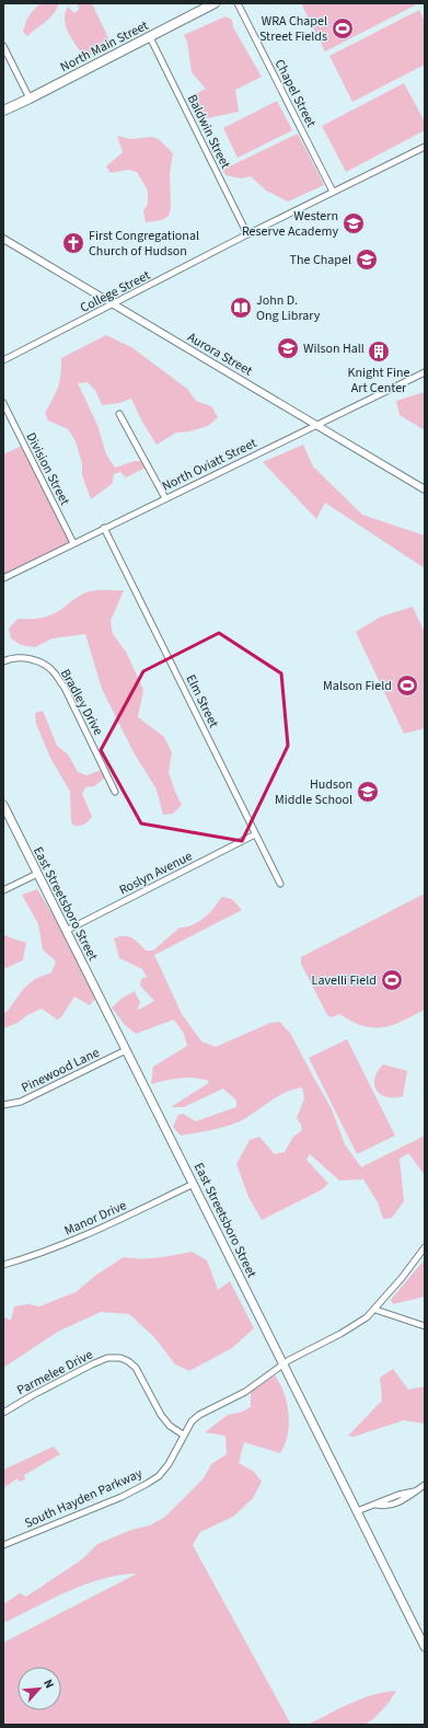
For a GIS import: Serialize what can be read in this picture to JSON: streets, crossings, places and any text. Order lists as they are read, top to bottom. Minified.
{"streets":{"main road":["North Main Street","East Streetsboro Street"],"street":["Chapel Street","Baldwin Street","College Street","Aurora Street","North Oviatt Street","Division Street","Elm Street","Bradley Drive","Roslyn Avenue","Pinewood Lane","Manor Drive","Parmelee Drive","South Hayden Parkway"]},"crossings":[["North Main Street","Baldwin Street"],["Chapel Street","College Street"],["Baldwin Street","College Street"],["College Street","Aurora Street"],["Aurora Street","North Oviatt Street"],["North Oviatt Street","Division Street"],["North Oviatt Street","Elm Street"],["Elm Street","Roslyn Avenue"],["Roslyn Avenue","East Streetsboro Street"],["East Streetsboro Street","Pinewood Lane"],["East Streetsboro Street","Manor Drive"],["East Streetsboro Street","South Hayden Parkway"],["Parmelee Drive","South Hayden Parkway"]],"places":{"sports":["WRA Chapel Street Fields","Malson Field","Lavelli Field"],"school or university":["Western Reserve Academy","The Chapel","Wilson Hall","Hudson Middle School"],"church":["First Congregational Church of Hudson"],"library":["John D. Ong Library"],"building":["Knight Fine Art Center"]},"north":"top right"}
